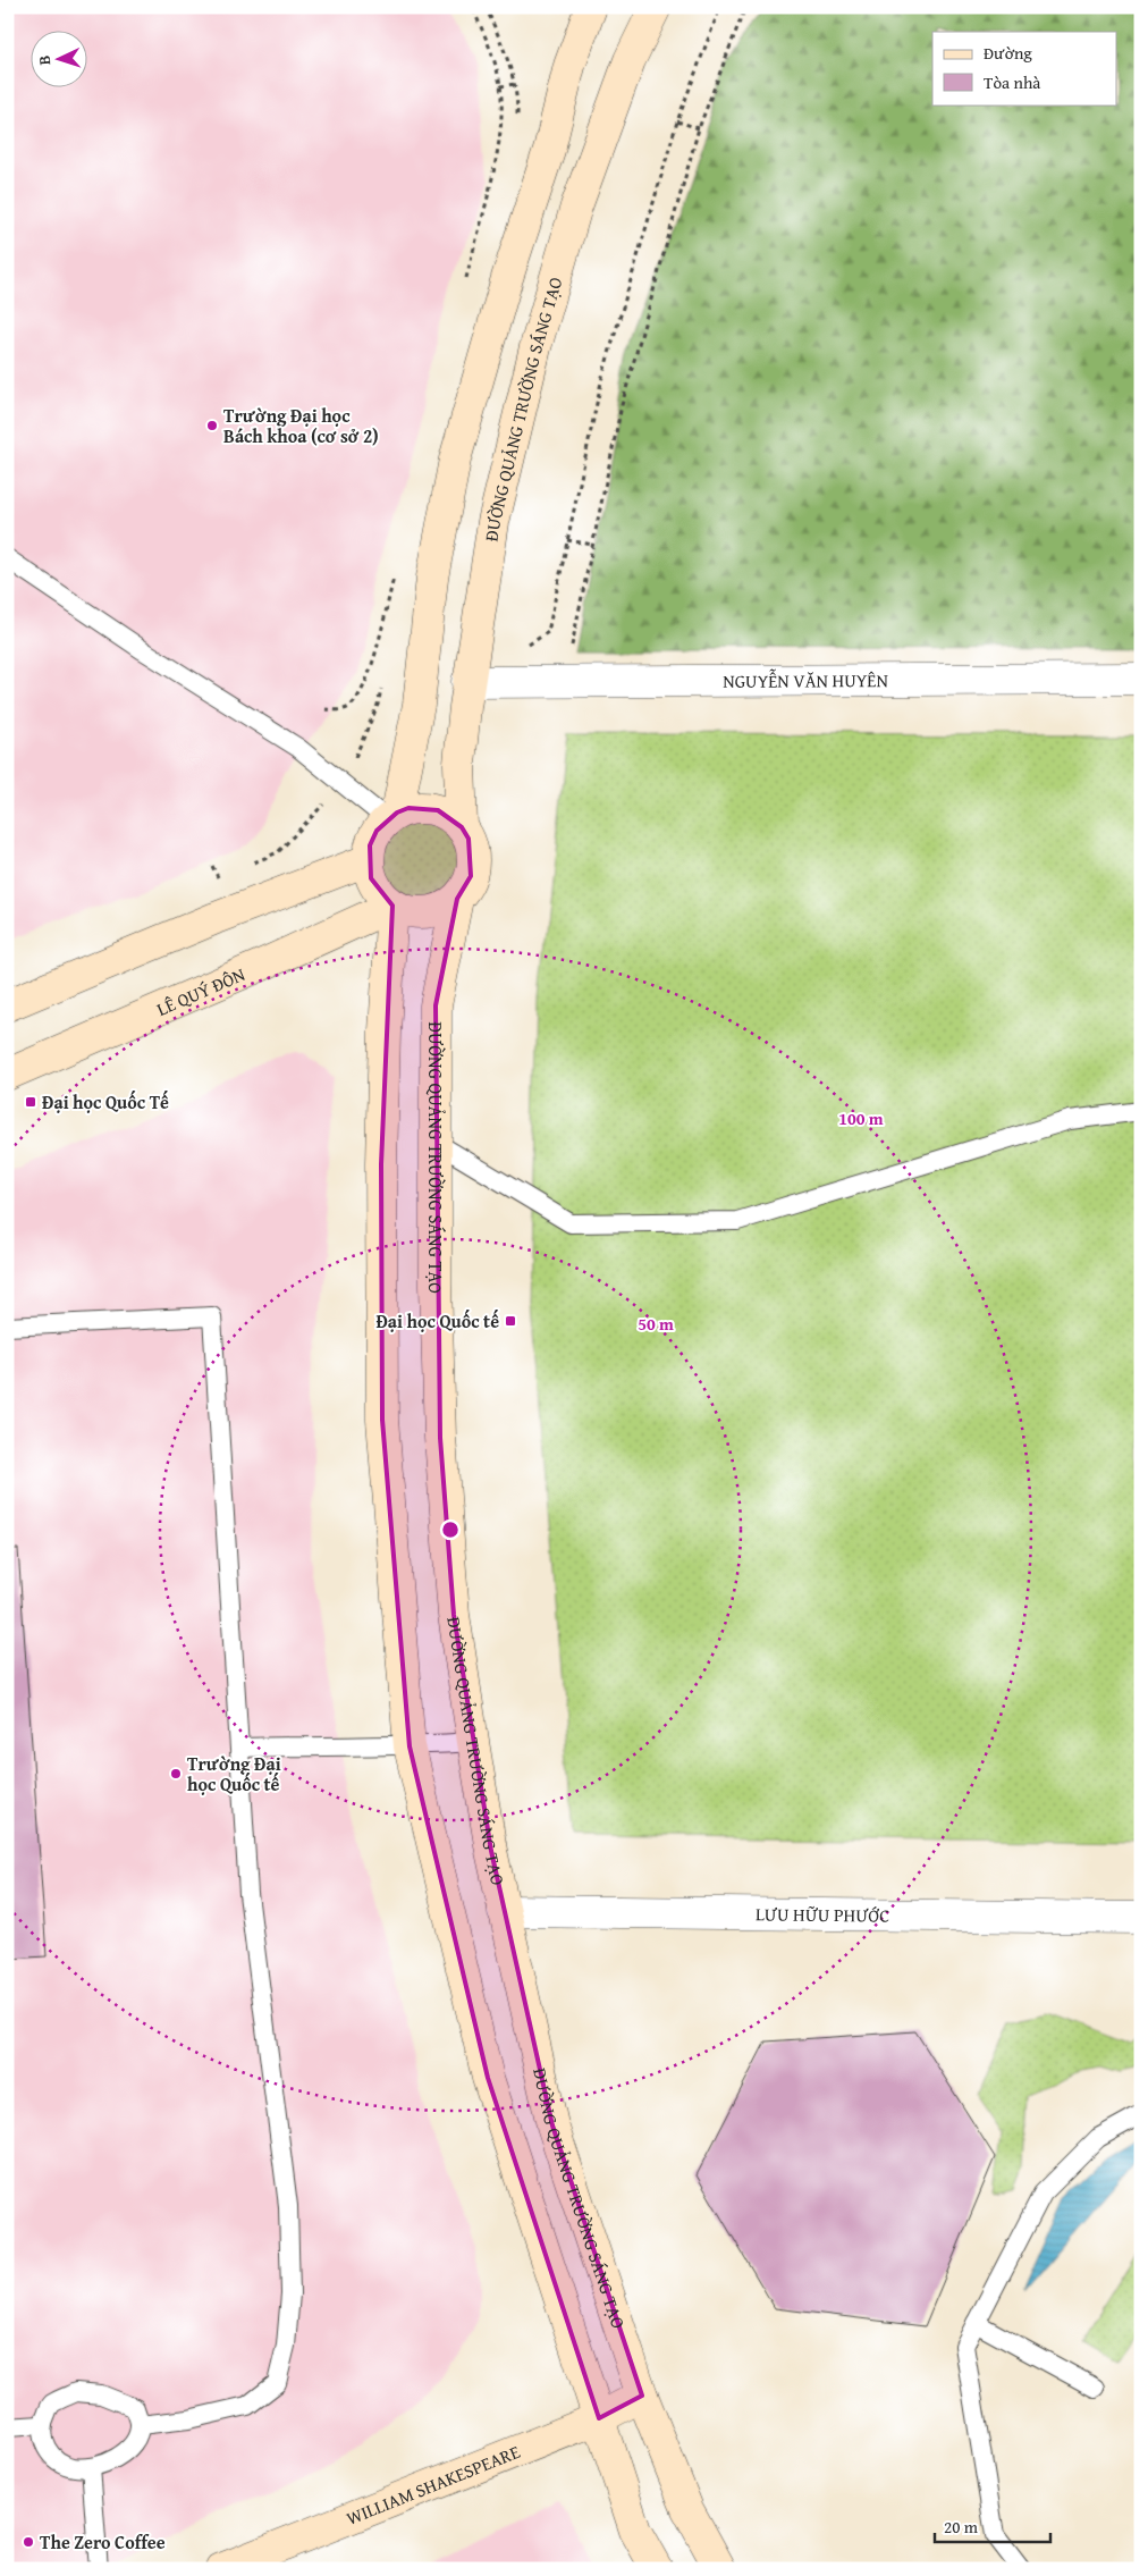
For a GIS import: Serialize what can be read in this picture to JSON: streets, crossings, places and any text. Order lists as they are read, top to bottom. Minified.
{"streets":{"street":["ĐƯỜNG QUẢNG TRƯỜNG SÁNG TẠO","NGUYỄN VĂN HUYÊN","LÊ QUÝ ĐÔN","LƯU HỮU PHƯỚC","WILLIAM SHAKESPEARE"]},"crossings":[["ĐƯỜNG QUẢNG TRƯỜNG SÁNG TẠO","NGUYỄN VĂN HUYÊN"],["ĐƯỜNG QUẢNG TRƯỜNG SÁNG TẠO","LÊ QUÝ ĐÔN"],["ĐƯỜNG QUẢNG TRƯỜNG SÁNG TẠO","LƯU HỮU PHƯỚC"],["ĐƯỜNG QUẢNG TRƯỜNG SÁNG TẠO","WILLIAM SHAKESPEARE"]],"places":{"other":["Trường Đại học Bách khoa (cơ sở 2)","Trường Đại học Quốc tế","The Zero Coffee"],"transit":["Đại học Quốc Tế","Đại học Quốc tế"]},"legend":["Đường","Tòa nhà"],"scale_bar":"20 m","north":"left","rings":["100 m","50 m"]}
